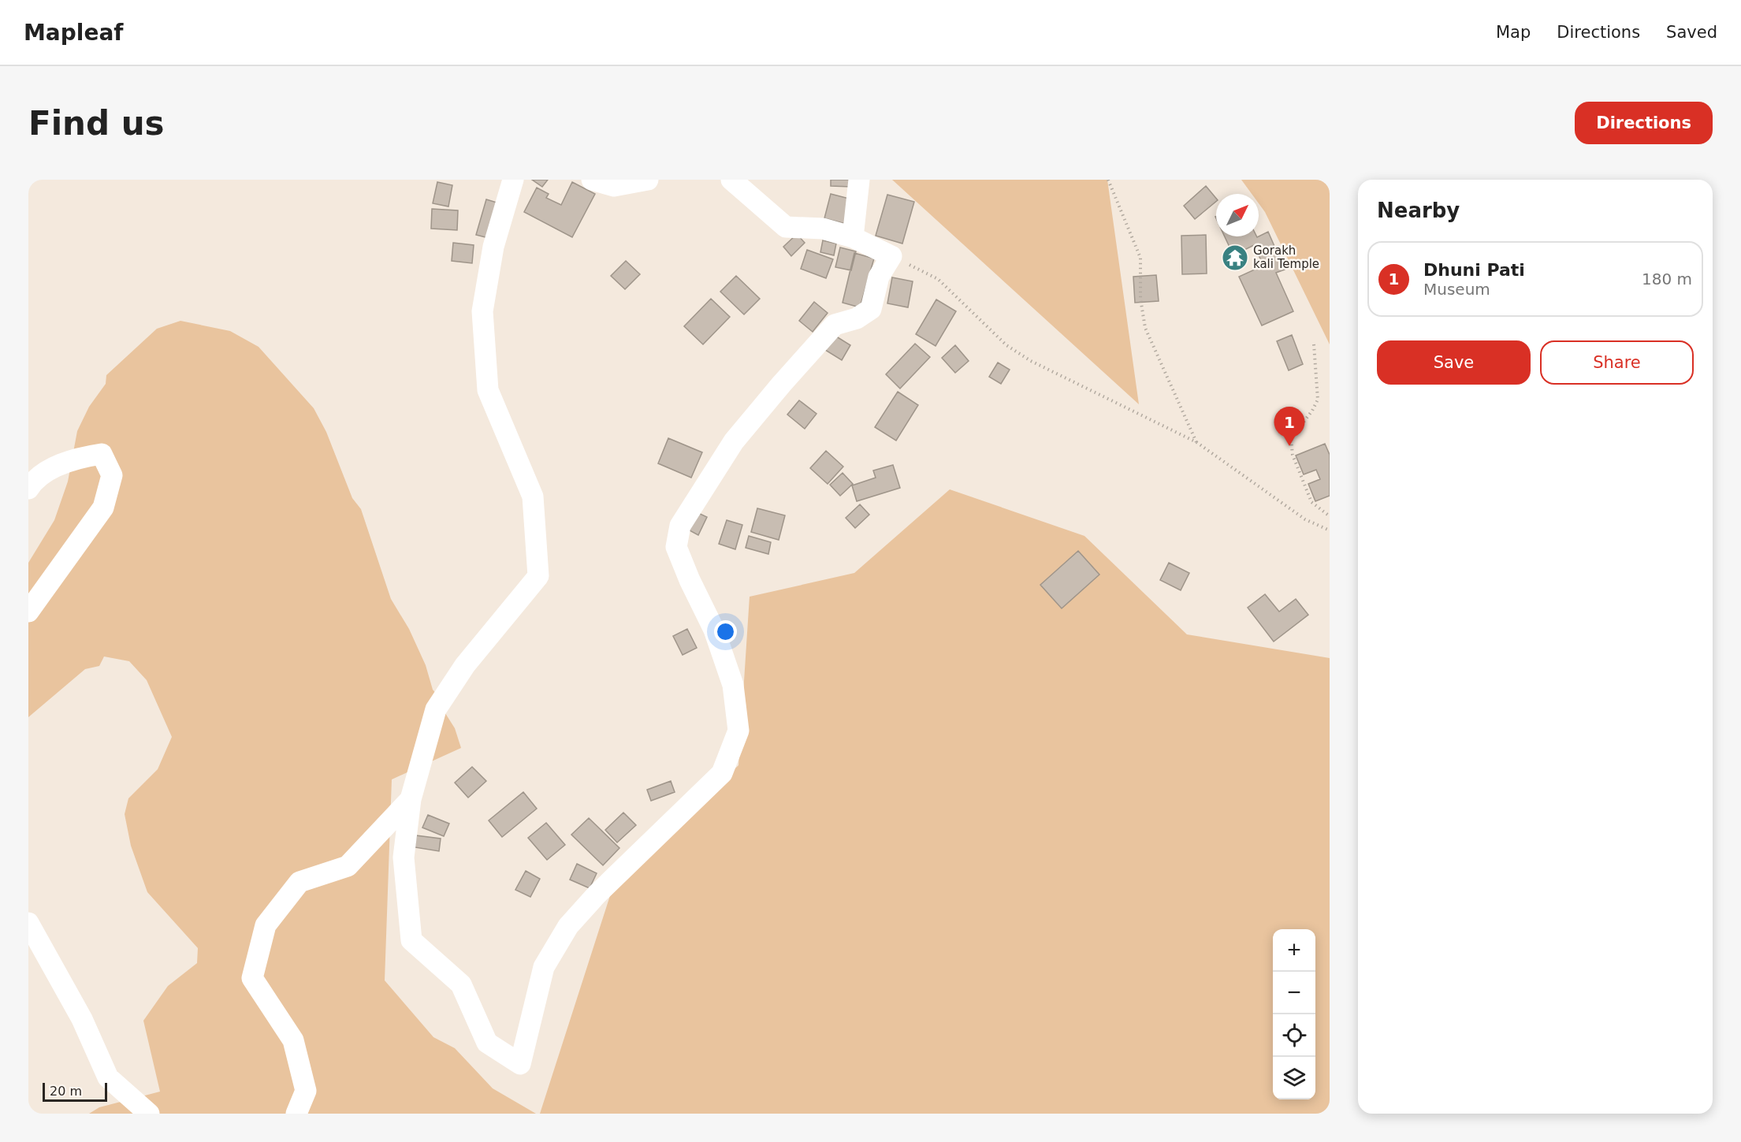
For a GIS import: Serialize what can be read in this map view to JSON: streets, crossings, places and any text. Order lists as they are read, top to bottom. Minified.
{"places":{"temple":["Gorakh kali Temple"]},"scale_bar":"20 m","north":"top right","page":{"header":"Mapleaf","nav":["Map","Directions","Saved"],"buttons":["Directions",["Save","Share"]],"title":"Find us","heading":"Nearby","list":[{"mark":"1","name":"Dhuni Pati","note":"Museum","value":"180 m"}],"pins":"1","map_buttons":["+","−"],"scale":"20 m"}}
